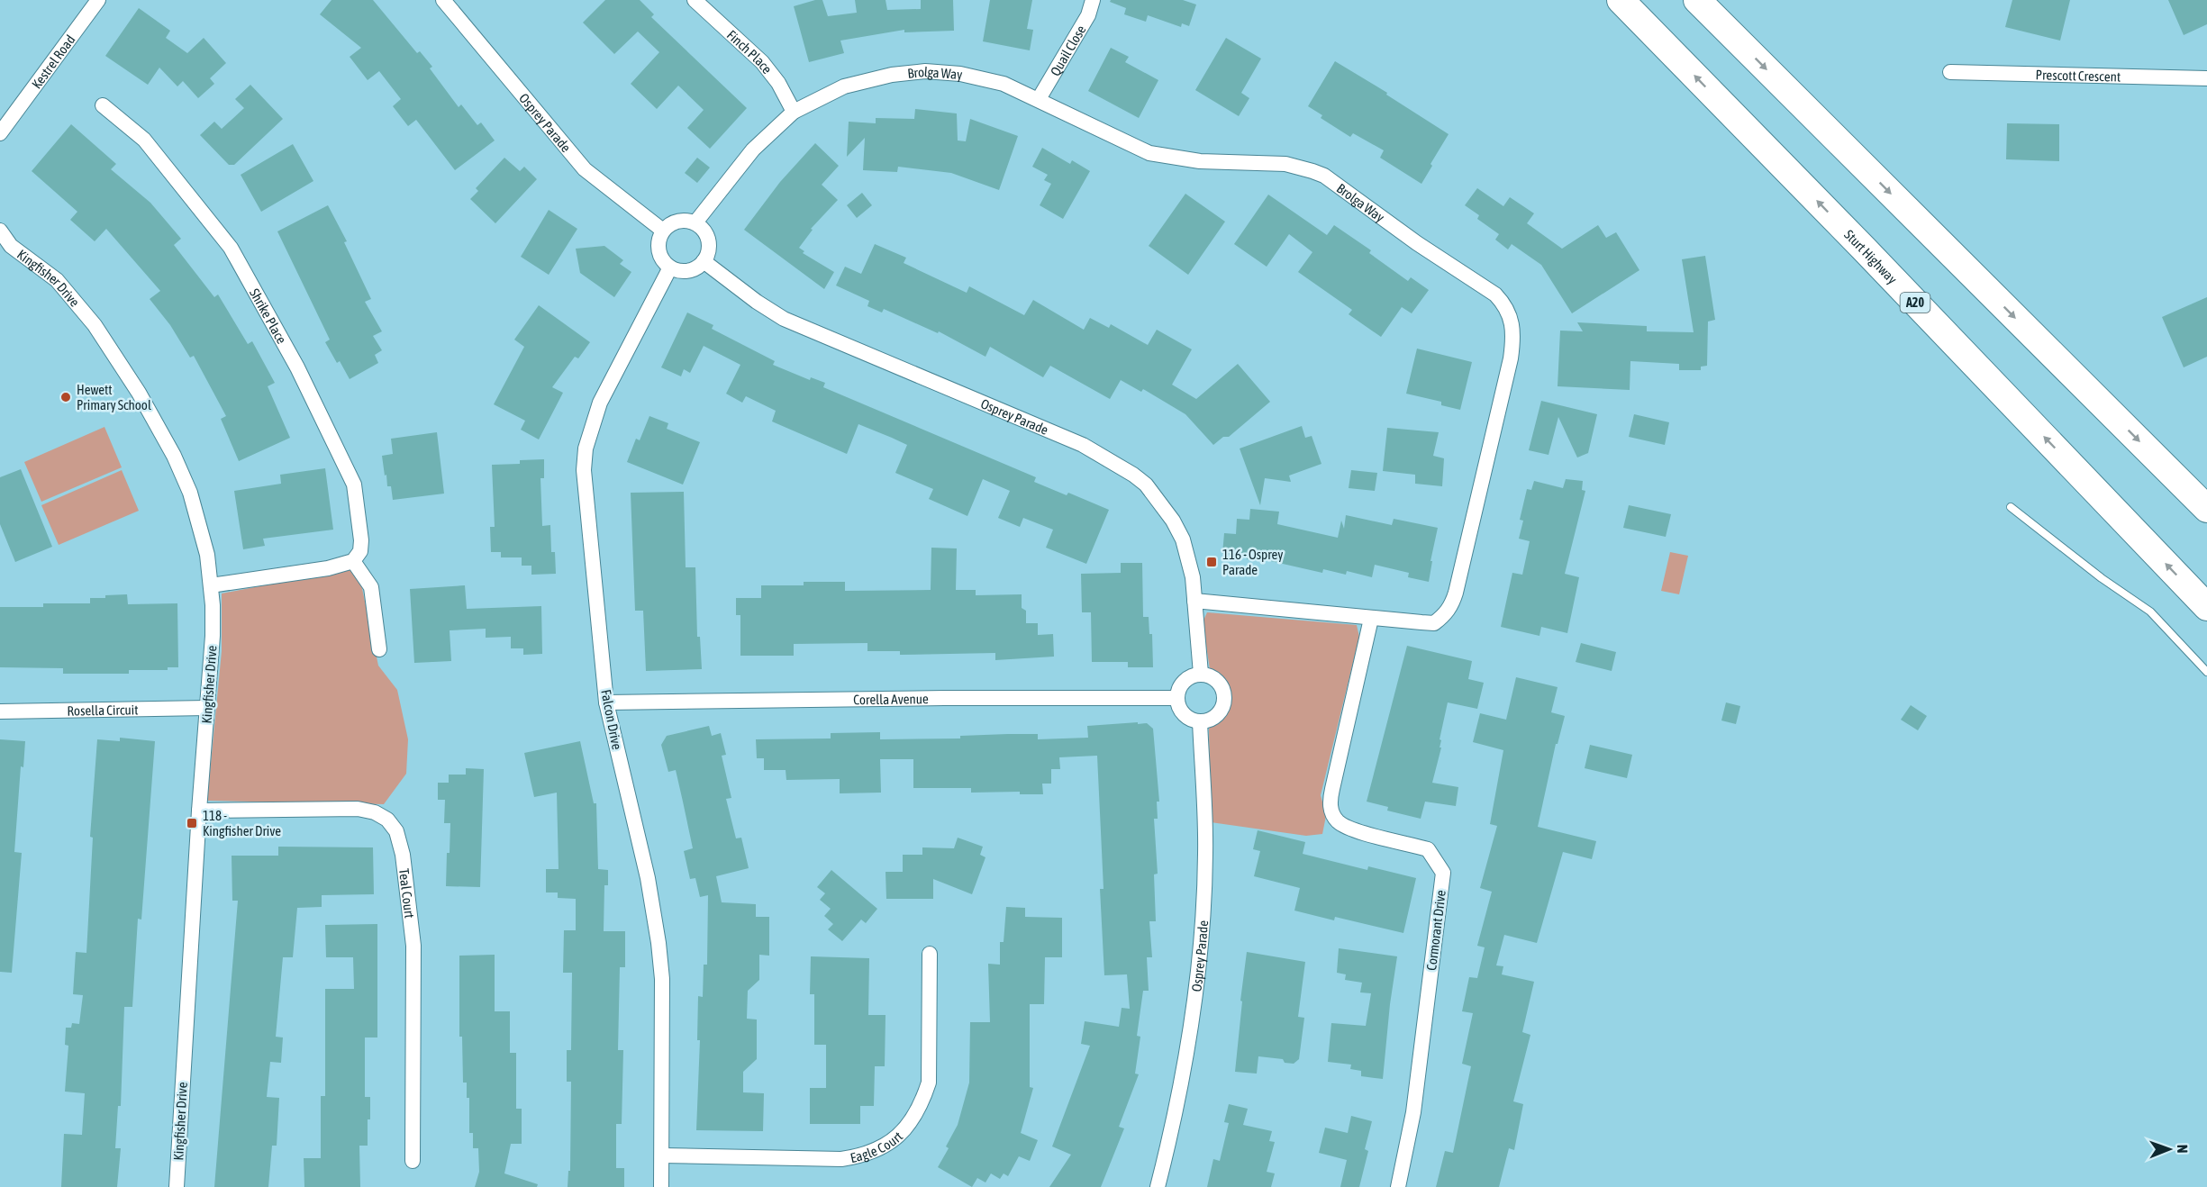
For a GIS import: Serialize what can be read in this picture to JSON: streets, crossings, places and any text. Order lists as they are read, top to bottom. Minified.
{"streets":{"highway":["Sturt Highway","A20"],"street":["Quail Close","Finch Place","Kestrel Road","Brolga Way","Prescott Crescent","Osprey Parade","Kingfisher Drive","Shrike Place","Corella Avenue","Rosella Circuit","Falcon Drive","Teal Court","Cormorant Drive","Eagle Court"]},"crossings":[["Quail Close","Brolga Way"],["Finch Place","Brolga Way"],["Brolga Way","Osprey Parade"],["Brolga Way","Falcon Drive"],["Brolga Way","Cormorant Drive"],["Osprey Parade","Corella Avenue"],["Osprey Parade","Falcon Drive"],["Kingfisher Drive","Rosella Circuit"],["Kingfisher Drive","Teal Court"],["Corella Avenue","Falcon Drive"],["Falcon Drive","Eagle Court"]],"places":{"other":["Hewett Primary School"],"transit":["116 - Osprey Parade","118 - Kingfisher Drive"]},"north":"right"}
